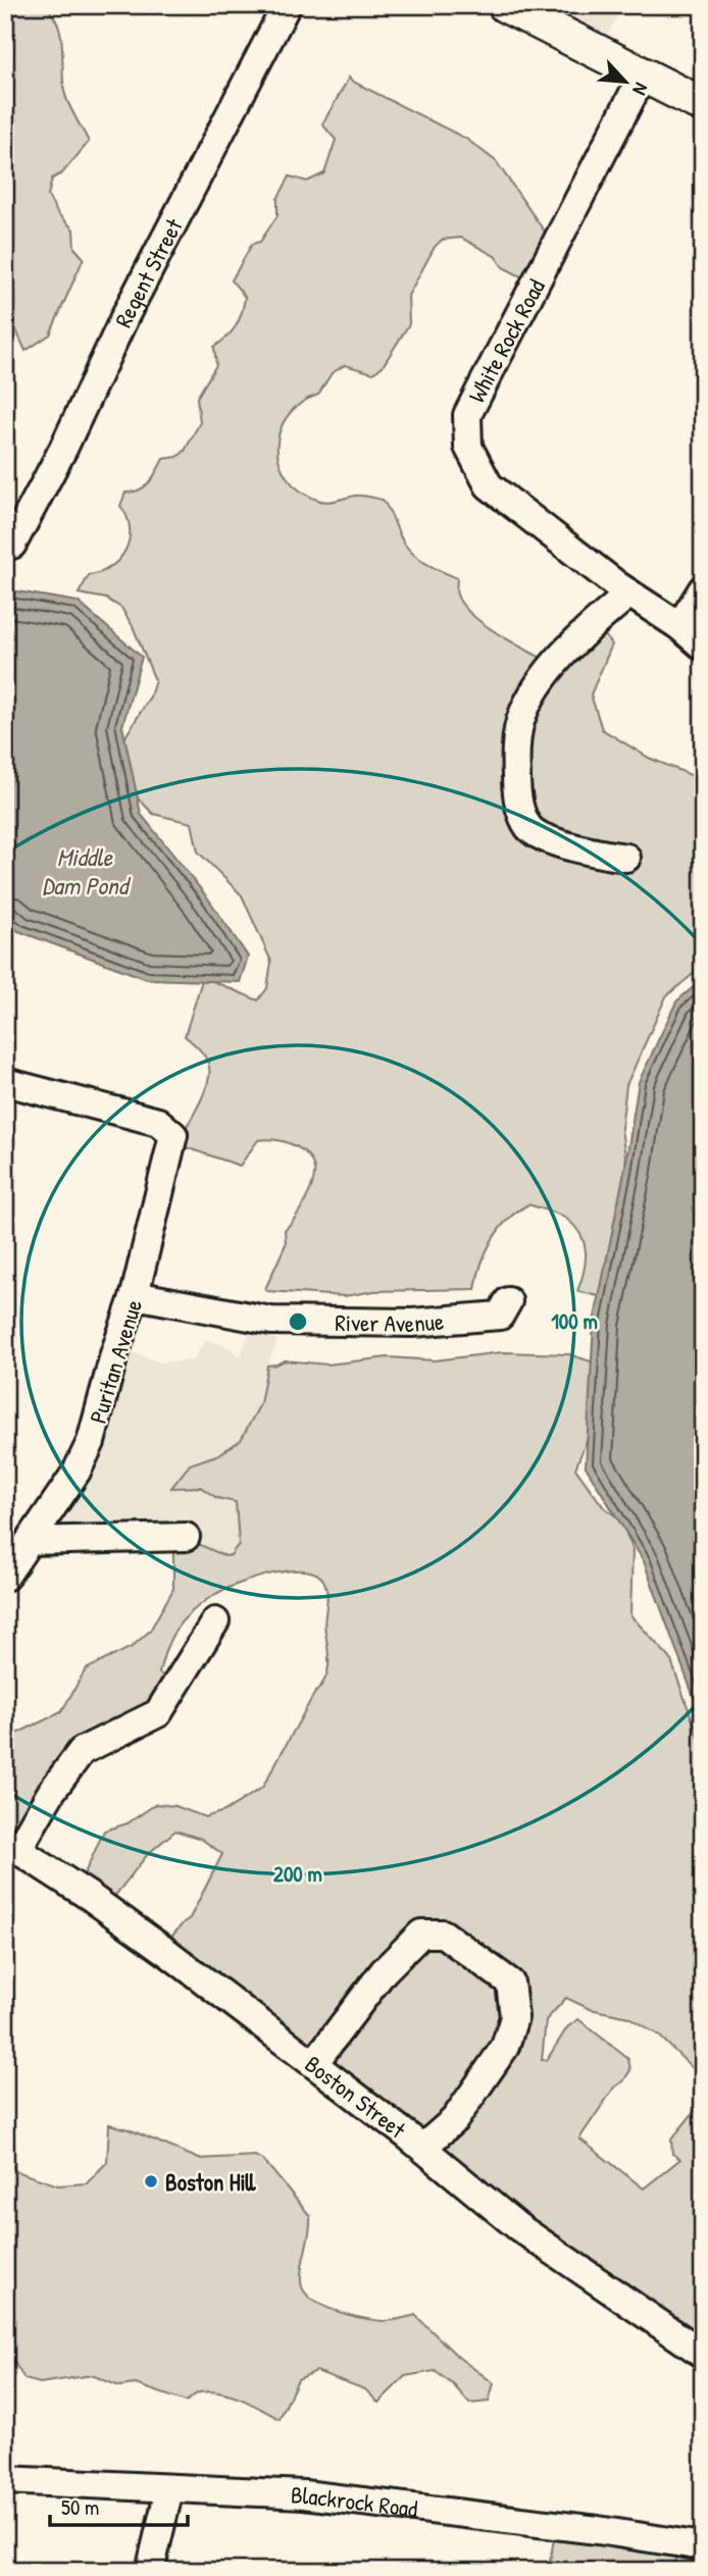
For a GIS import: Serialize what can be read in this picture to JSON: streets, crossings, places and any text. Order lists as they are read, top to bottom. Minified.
{"streets":{"street":["Regent Street","White Rock Road","River Avenue","Puritan Avenue","Boston Street","Blackrock Road"]},"crossings":[["River Avenue","Puritan Avenue"]],"water":["Middle Dam Pond"],"places":["Boston Hill"],"scale_bar":"50 m","north":"bottom right","rings":["100 m","200 m"]}
